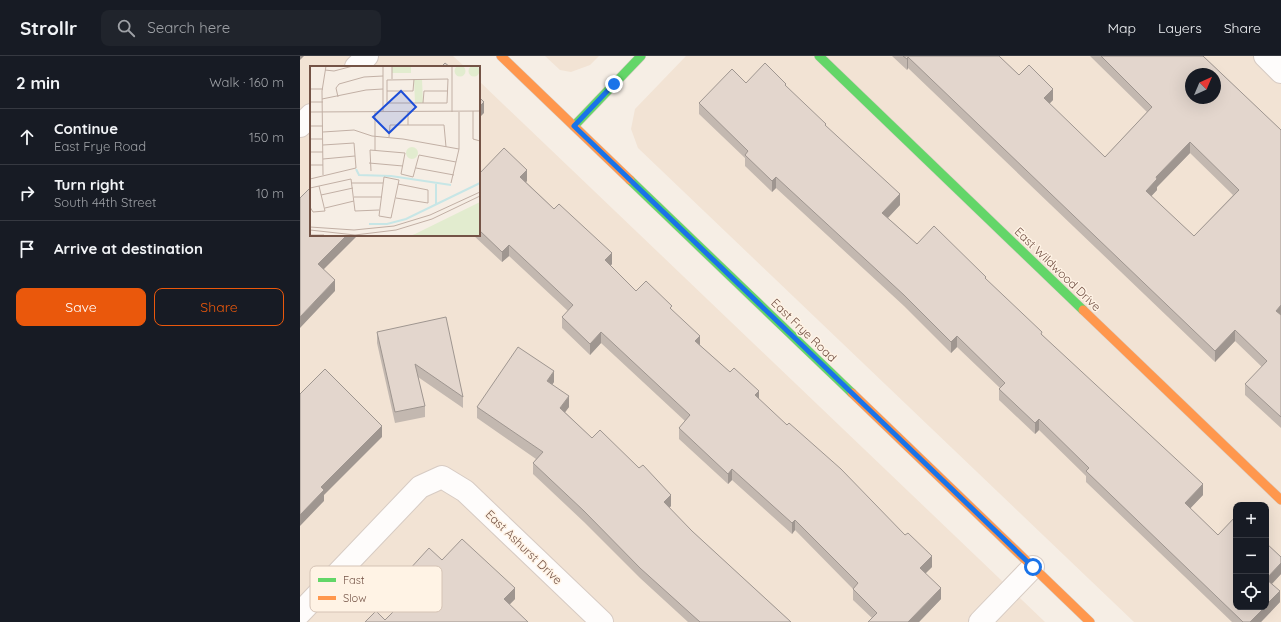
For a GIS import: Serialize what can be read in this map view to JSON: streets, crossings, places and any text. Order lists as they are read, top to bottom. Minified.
{"streets":{"street":["East Wildwood Drive","East Frye Road","East Ashurst Drive"]},"legend":["Fast","Slow"],"north":"top right","page":{"header":"Strollr","search":"Search here","nav":["Map","Layers","Share"],"heading":["2 min","Walk · 160 m"],"list":[["Continue","East Frye Road","150 m"],["Turn right","South 44th Street","10 m"],"Arrive at destination"],"buttons":["Save","Share"],"map_buttons":["+","−"]}}
